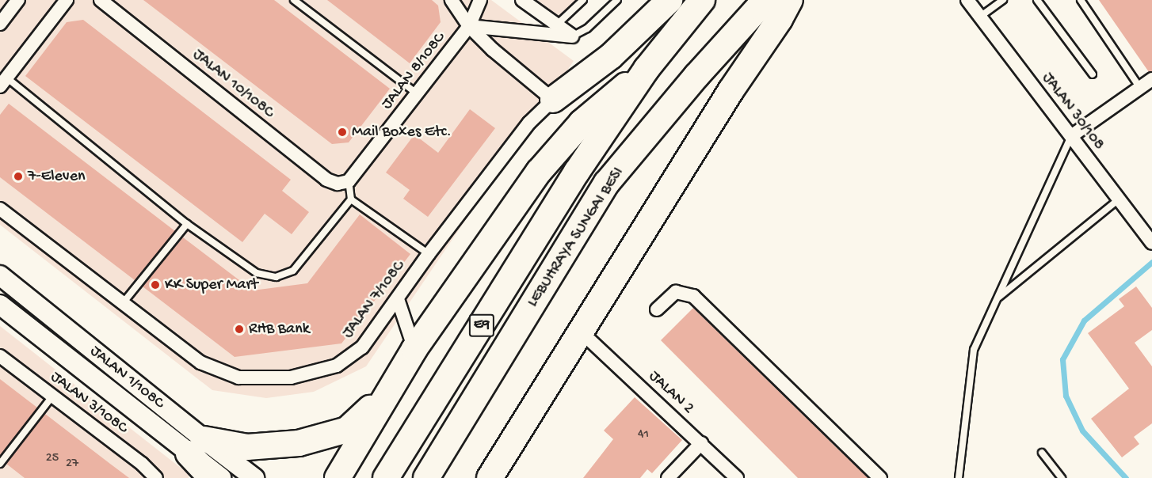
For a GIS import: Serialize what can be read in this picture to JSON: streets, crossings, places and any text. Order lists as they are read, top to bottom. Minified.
{"streets":{"highway":["LEBUHRAYA SUNGAI BESI","E9"],"street":["JALAN 8/108C","JALAN 10/108C","JALAN 30/108","JALAN 7/108C","JALAN 1/108C","JALAN 2","JALAN 3/108C"]},"crossings":[["JALAN 8/108C","JALAN 10/108C"]],"places":["Mail Boxes Etc.","7-Eleven","KK Super Mart","RHB Bank"],"house_numbers":["41","25","27"]}
